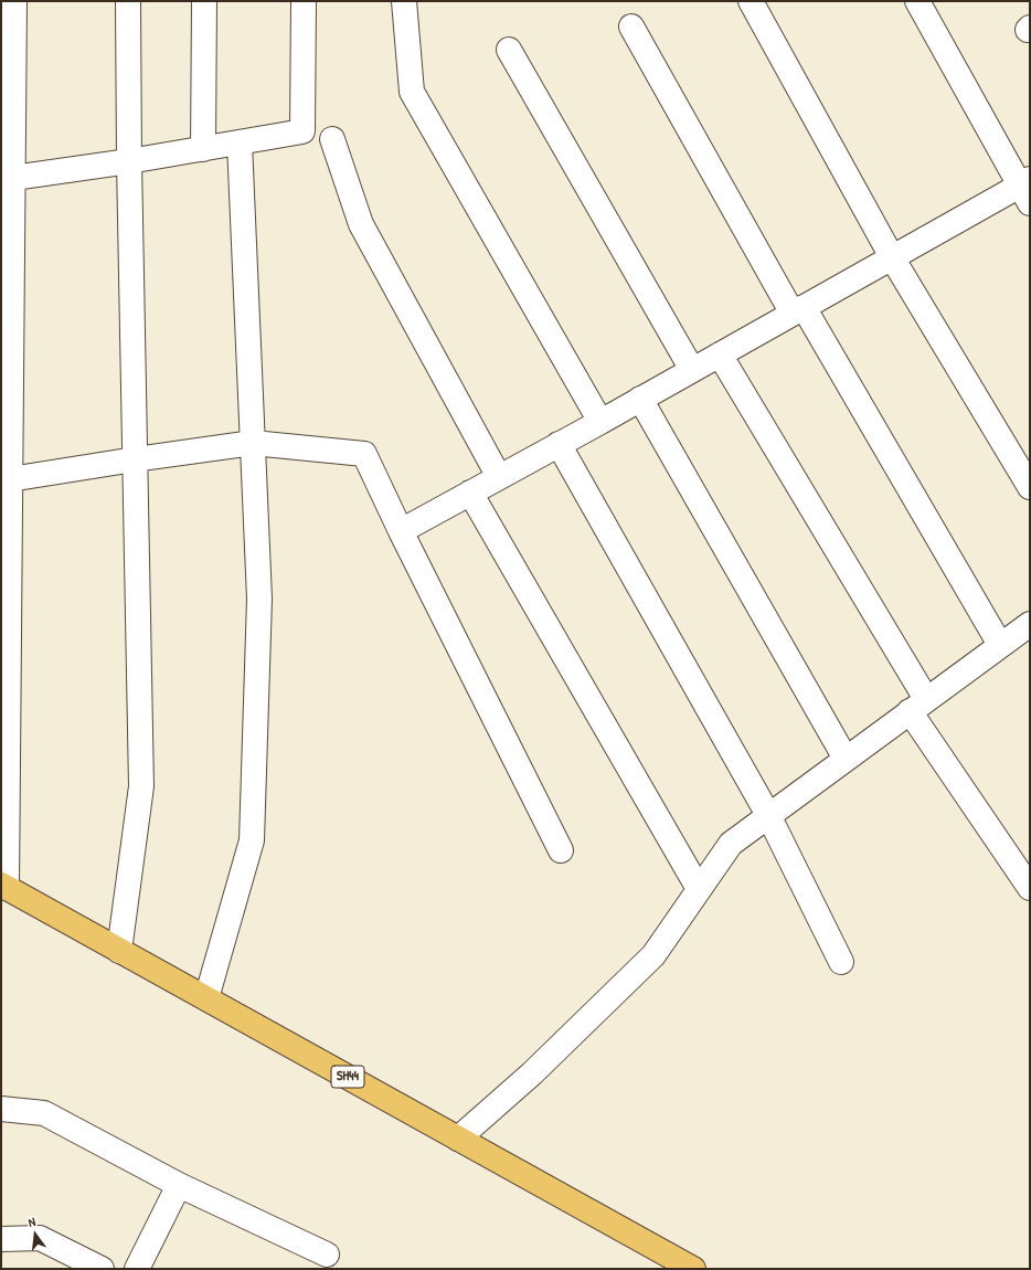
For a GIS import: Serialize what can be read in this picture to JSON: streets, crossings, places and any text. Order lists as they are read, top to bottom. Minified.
{"streets":{"main road":["SH44"]},"north":"top"}
